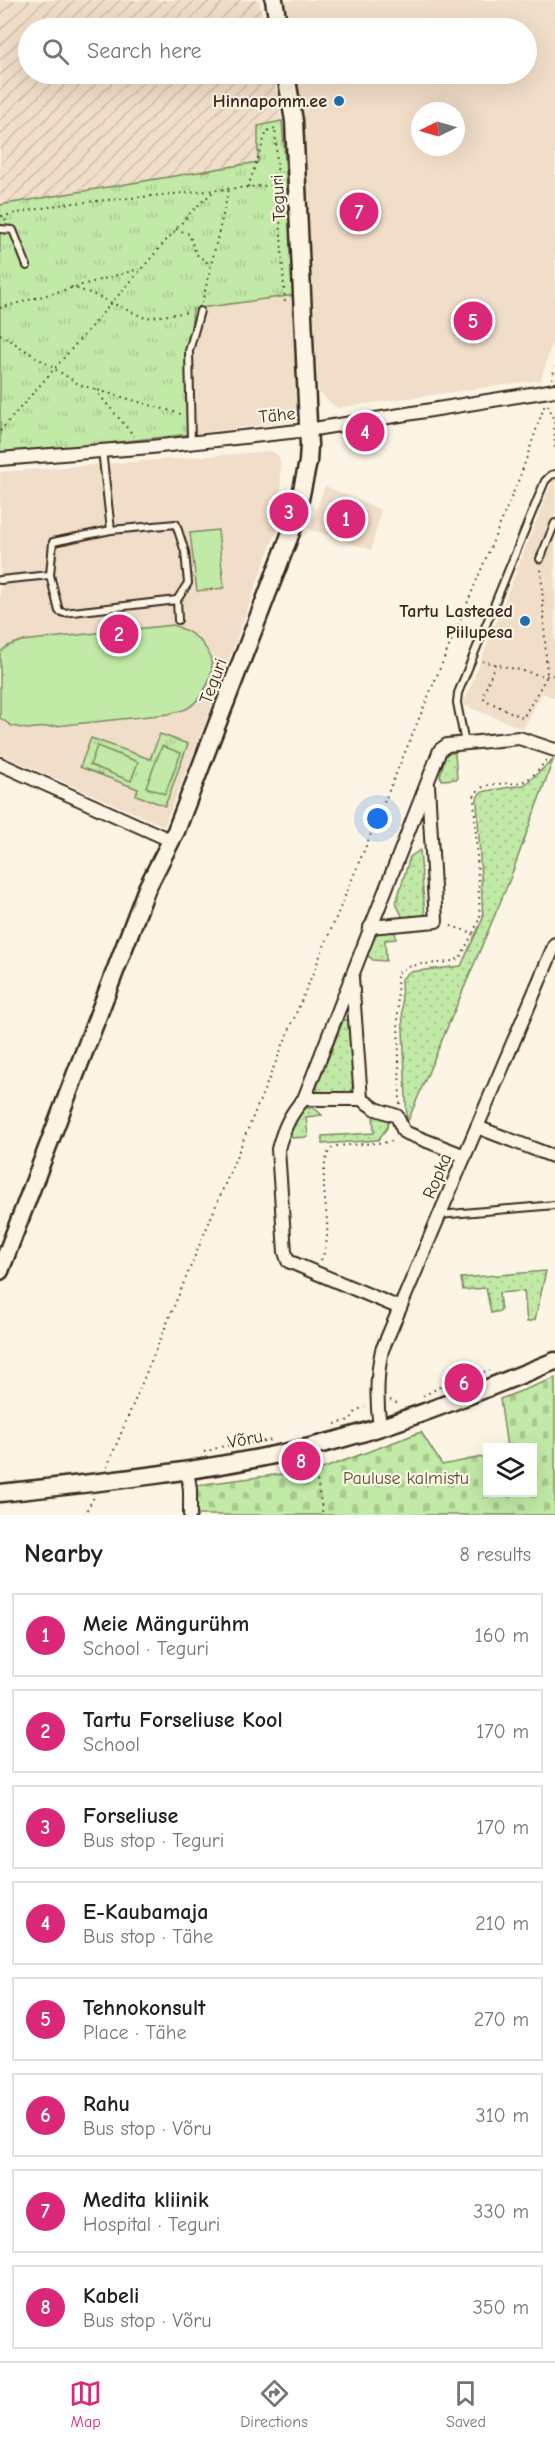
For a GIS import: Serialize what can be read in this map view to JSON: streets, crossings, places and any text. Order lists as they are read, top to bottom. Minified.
{"streets":{"street":["Teguri","Tähe","Ropka","Võru"]},"crossings":[["Teguri","Tähe"],["Ropka","Võru"]],"parks":["Pauluse kalmistu"],"places":["Hinnapomm.ee","Tartu Lasteaed Piilupesa"],"north":"left","page":{"search":"Search here","pins":["7","5","4","3","1","2","6","8"],"heading":["Nearby","8 results"],"list":[{"mark":"1","name":"Meie Mängurühm","note":"School · Teguri","value":"160 m"},{"mark":"2","name":"Tartu Forseliuse Kool","note":"School","value":"170 m"},{"mark":"3","name":"Forseliuse","note":"Bus stop · Teguri","value":"170 m"},{"mark":"4","name":"E-Kaubamaja","note":"Bus stop · Tähe","value":"210 m"},{"mark":"5","name":"Tehnokonsult","note":"Place · Tähe","value":"270 m"},{"mark":"6","name":"Rahu","note":"Bus stop · Võru","value":"310 m"},{"mark":"7","name":"Medita kliinik","note":"Hospital · Teguri","value":"330 m"},{"mark":"8","name":"Kabeli","note":"Bus stop · Võru","value":"350 m"}],"nav":["Map","Directions","Saved"]}}
